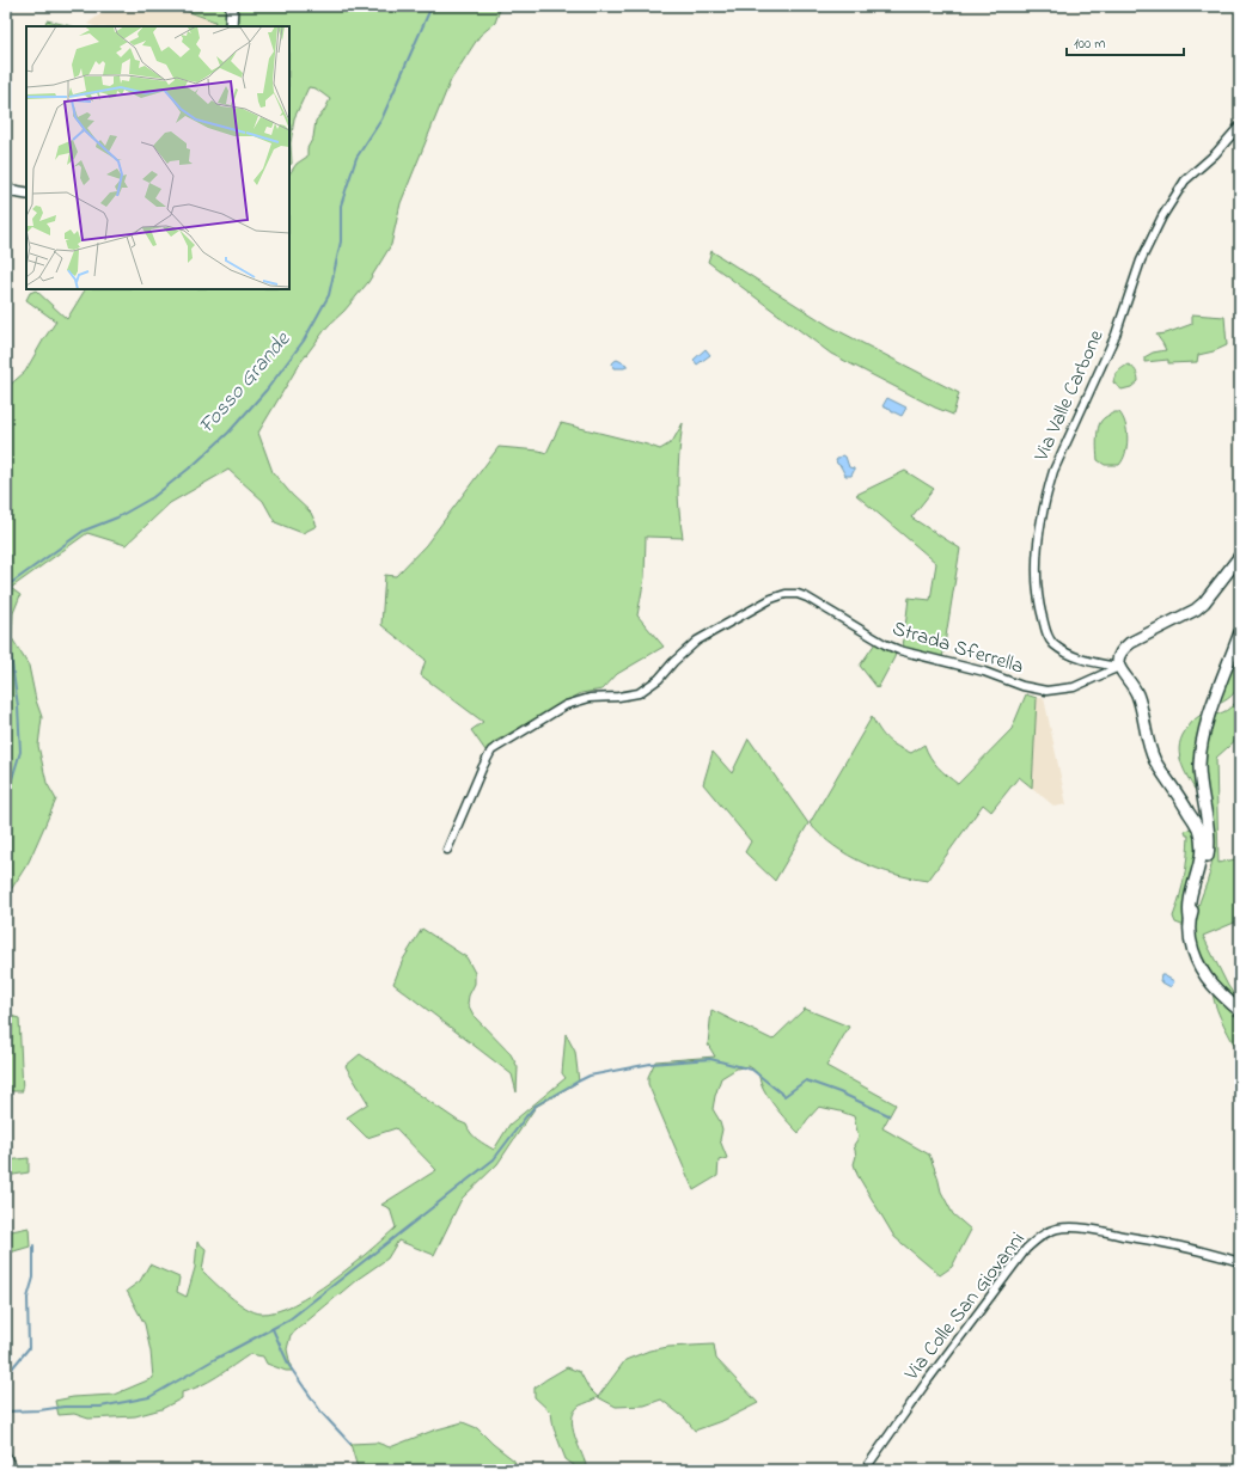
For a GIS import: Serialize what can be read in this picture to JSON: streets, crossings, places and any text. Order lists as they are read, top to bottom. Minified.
{"streets":{"street":["Via Valle Carbone","Strada Sferrella","Via Colle San Giovanni"]},"crossings":[["Via Valle Carbone","Strada Sferrella"]],"water":["Fosso Grande"],"scale_bar":"100 m"}
